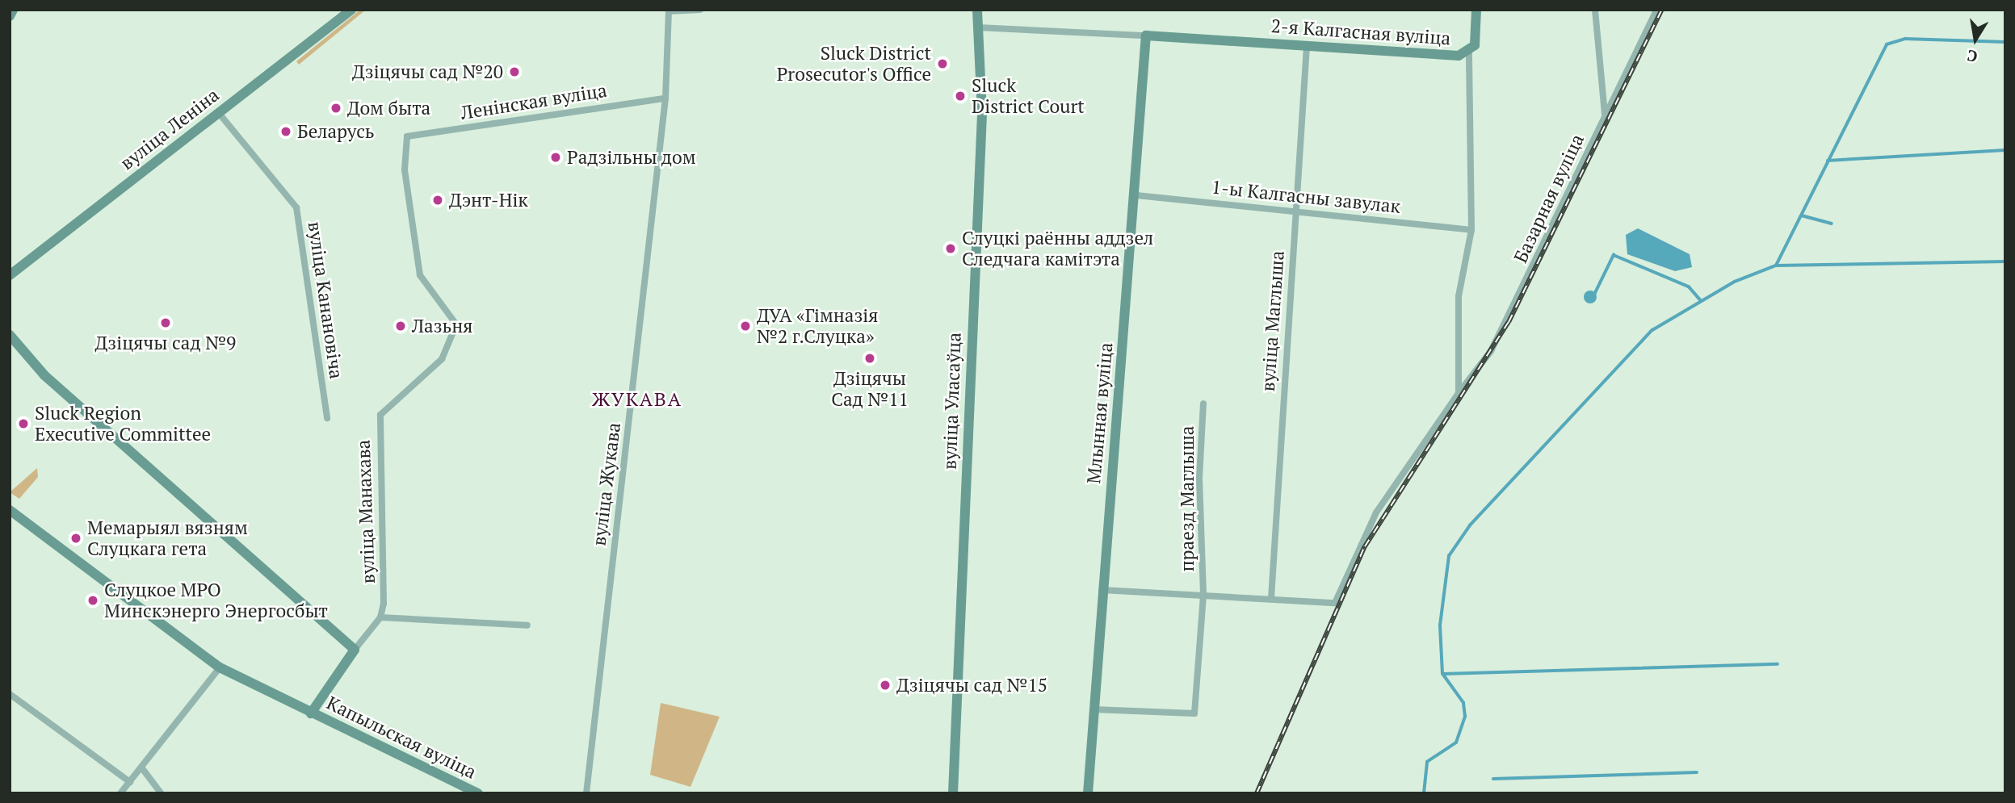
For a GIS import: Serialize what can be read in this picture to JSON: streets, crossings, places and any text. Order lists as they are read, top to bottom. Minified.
{"streets":{"main road":["2-я Калгасная вуліца","вуліца Леніна","вуліца Уласаўца","Млынная вуліца","Капыльская вуліца"],"street":["Ленінская вуліца","1-ы Калгасны завулак","Базарная вуліца","вуліца Канановіча","вуліца Маглыша","вуліца Жукава","праезд Маглыша","вуліца Манахава"]},"crossings":[["2-я Калгасная вуліца","вуліца Маглыша"],["2-я Калгасная вуліца","вуліца Уласаўца"],["2-я Калгасная вуліца","Млынная вуліца"],["Ленінская вуліца","вуліца Жукава"],["Ленінская вуліца","вуліца Манахава"],["вуліца Леніна","вуліца Канановіча"],["1-ы Калгасны завулак","вуліца Маглыша"],["1-ы Калгасны завулак","Млынная вуліца"],["Базарная вуліца","вуліца Маглыша"],["Млынная вуліца","праезд Маглыша"]],"districts":["ЖУКАВА"],"places":["Sluck District Prosecutor's Office","Дзіцячы сад №20","Sluck District Court","Дом быта","Беларусь","Радзільны дом","Дэнт-Нік","Слуцкі раённы аддзел Следчага камітэта","Дзіцячы сад №9","Лазьня","ДУА «Гімназія №2 г.Слуцка»","Дзіцячы Сад №11","Sluck Region Executive Committee","Мемарыял вязням Слуцкага гета","Слуцкое МРО Минскэнерго Энергосбыт","Дзіцячы сад №15"],"north":"bottom"}
